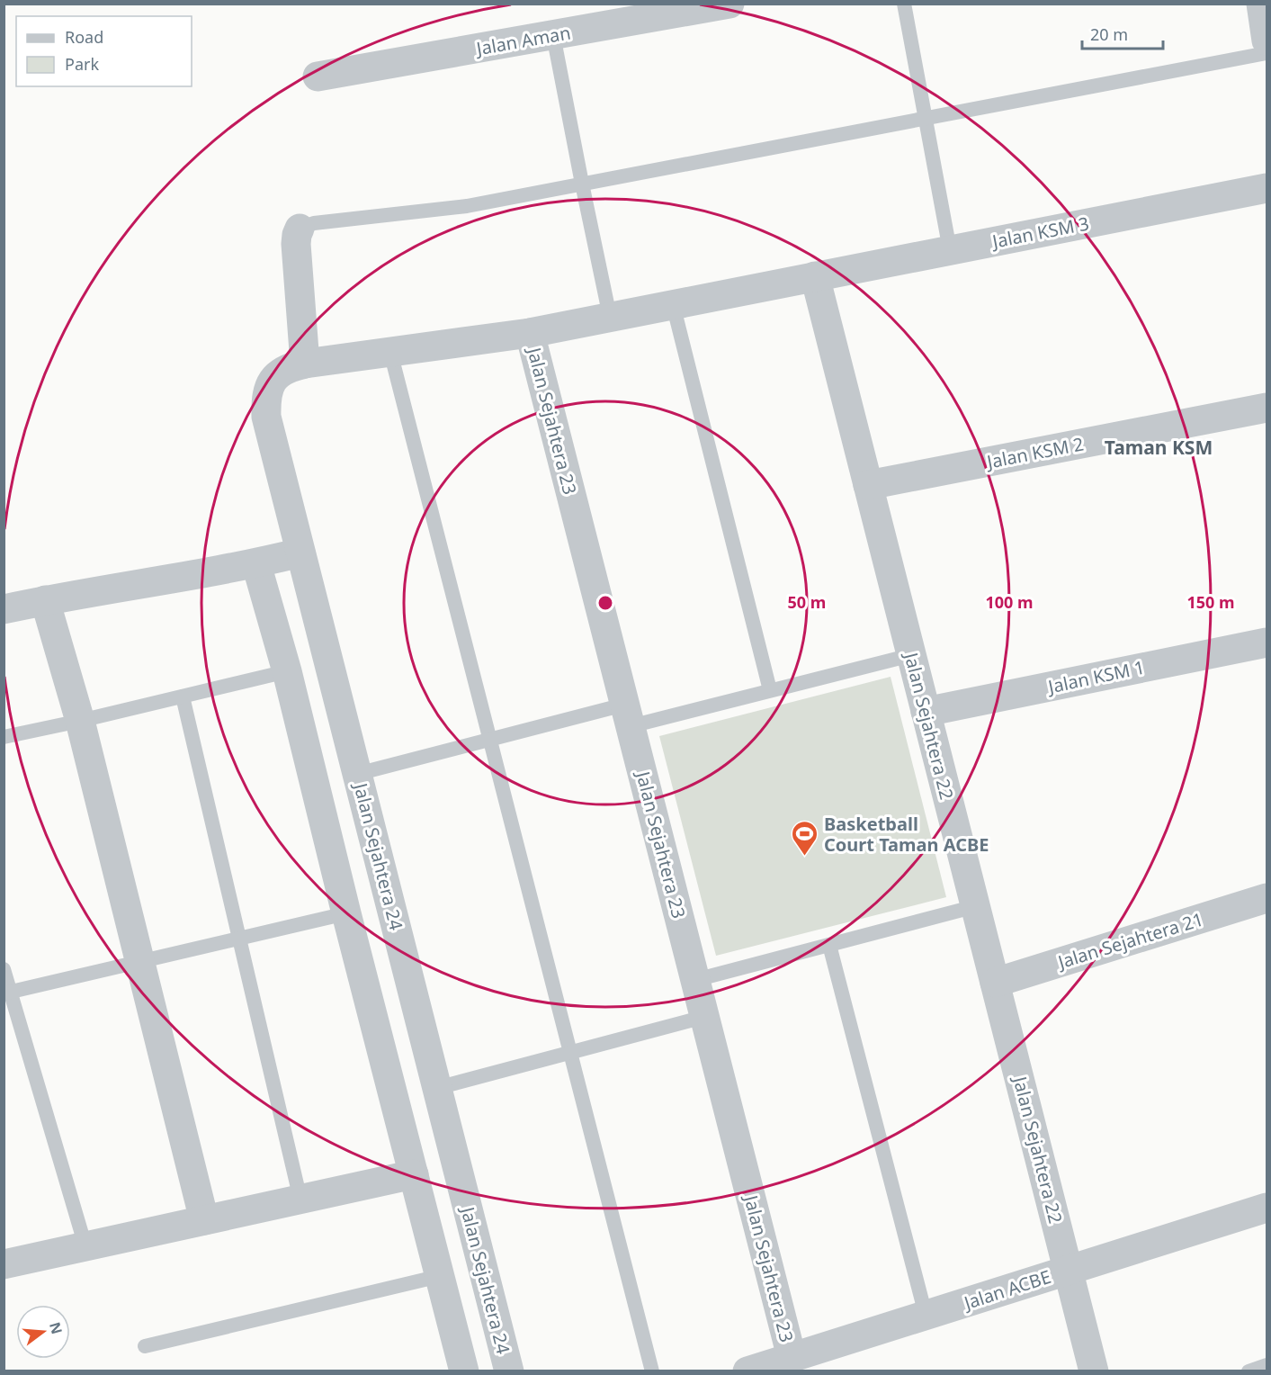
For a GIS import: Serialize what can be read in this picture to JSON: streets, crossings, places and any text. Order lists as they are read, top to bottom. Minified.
{"streets":{"street":["Jalan Aman","Jalan KSM 3","Jalan Sejahtera 23","Jalan KSM 2","Jalan KSM 1","Jalan Sejahtera 22","Jalan Sejahtera 24","Jalan Sejahtera 21","Jalan ACBE"]},"crossings":[["Jalan KSM 3","Jalan Sejahtera 23"],["Jalan KSM 3","Jalan Sejahtera 22"],["Jalan KSM 3","Jalan Sejahtera 24"],["Jalan Sejahtera 23","Jalan Sejahtera 24"],["Jalan Sejahtera 23","Jalan ACBE"],["Jalan KSM 2","Jalan Sejahtera 22"],["Jalan KSM 1","Jalan Sejahtera 22"],["Jalan Sejahtera 22","Jalan Sejahtera 21"],["Jalan Sejahtera 22","Jalan ACBE"]],"districts":["Taman KSM"],"places":{"sports":["Basketball Court Taman ACBE"]},"legend":["Road","Park"],"scale_bar":"20 m","north":"right","rings":["50 m","100 m","150 m"]}
